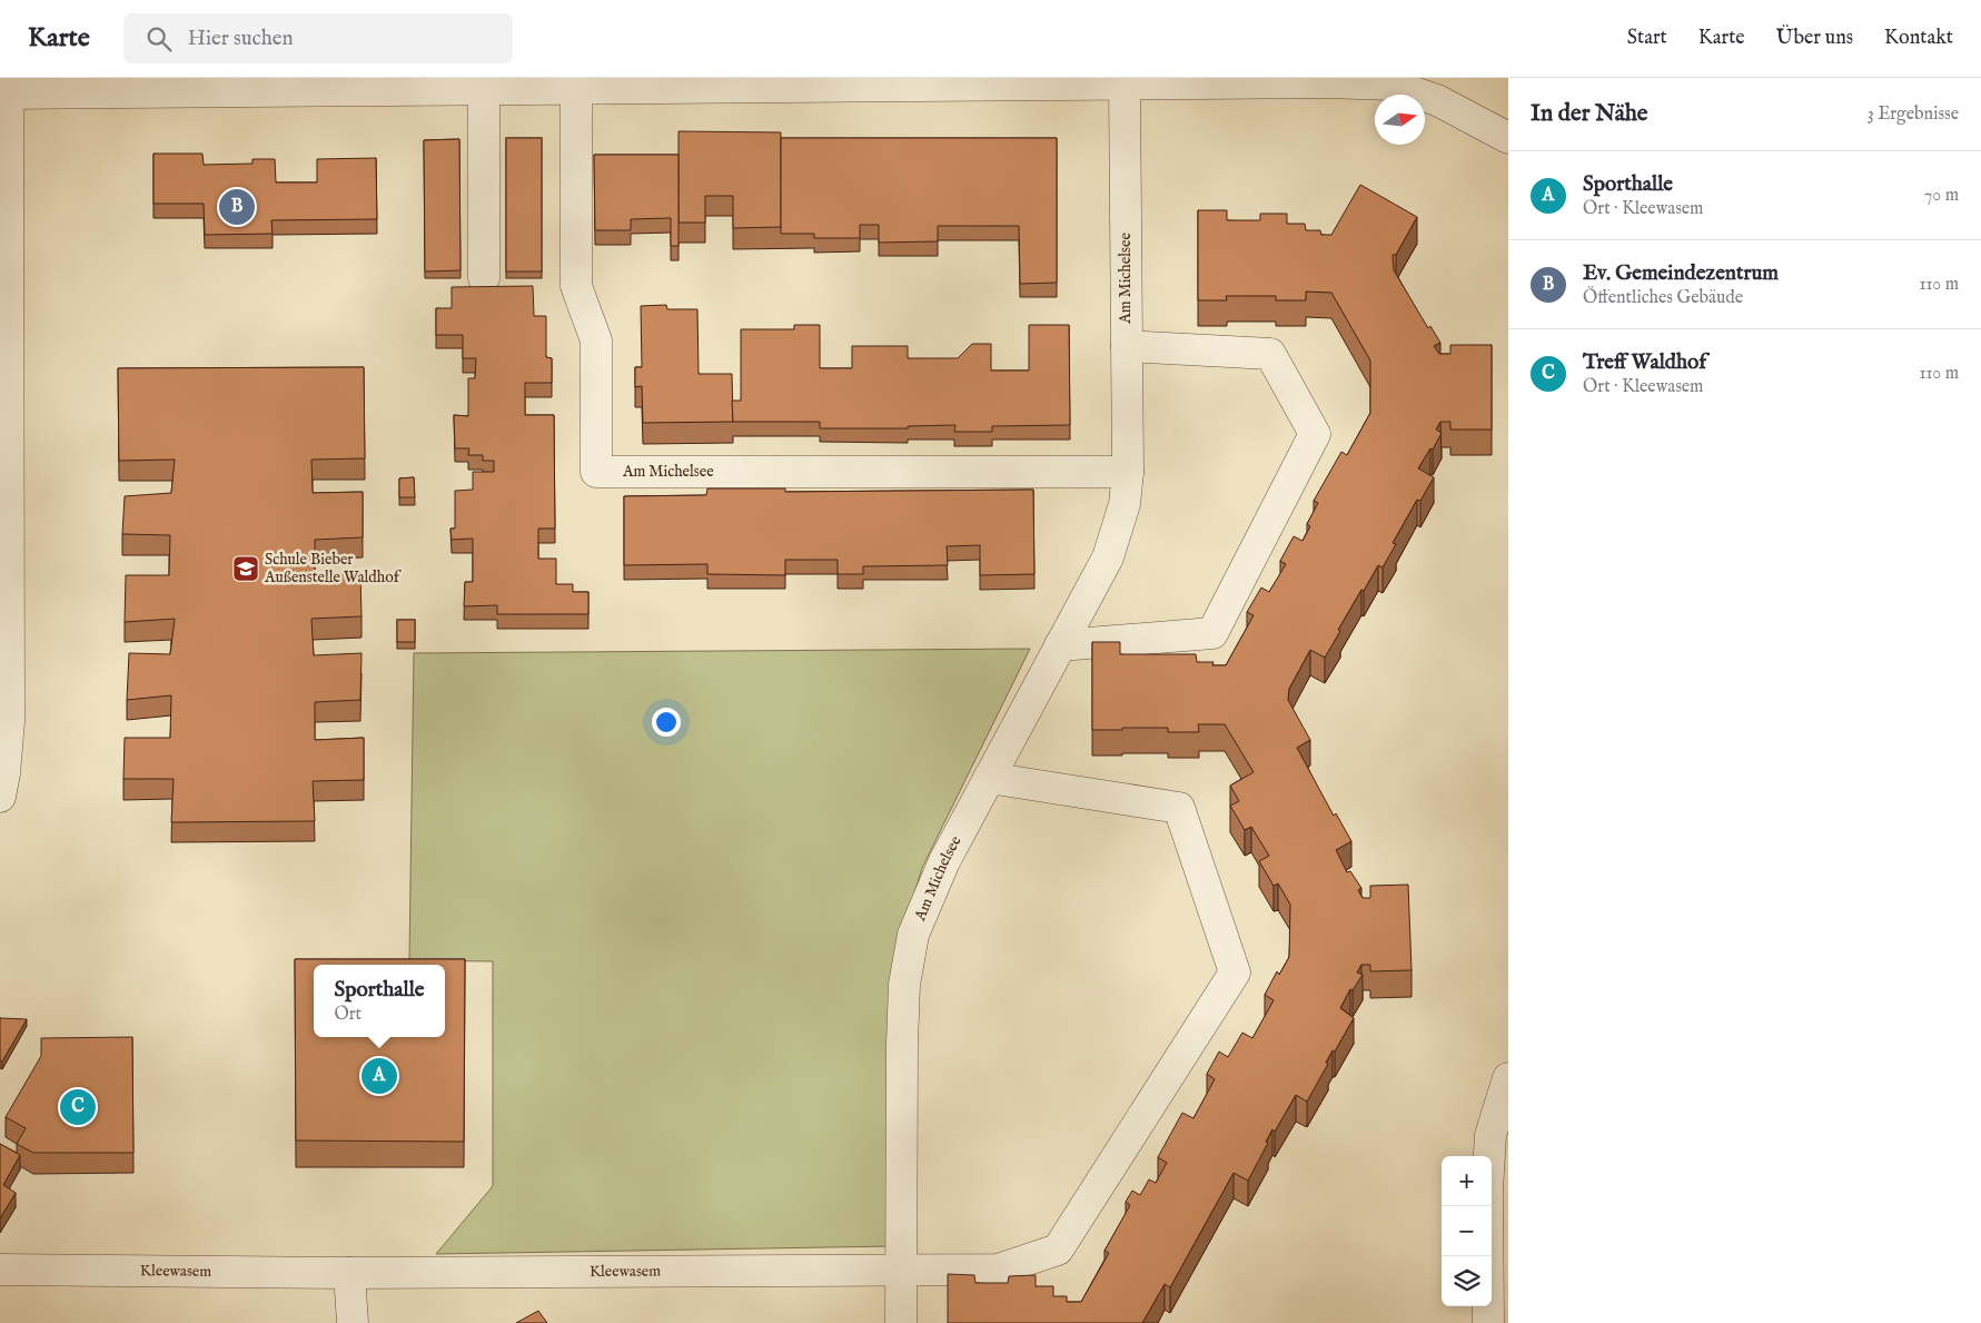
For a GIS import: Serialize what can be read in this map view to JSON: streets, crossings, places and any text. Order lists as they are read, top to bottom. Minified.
{"streets":{"street":["Am Michelsee","Kleewasem"]},"crossings":[["Am Michelsee","Kleewasem"]],"places":{"school or university":["Schule Bieber Außenstelle Waldhof"]},"north":"right","page":{"header":"Karte","search":"Hier suchen","nav":["Start","Karte","Über uns","Kontakt"],"heading":["In der Nähe","3 Ergebnisse"],"list":[{"mark":"A","name":"Sporthalle","note":"Ort · Kleewasem","value":"70 m"},{"mark":"B","name":"Ev. Gemeindezentrum","note":"Öffentliches Gebäude","value":"110 m"},{"mark":"C","name":"Treff Waldhof","note":"Ort · Kleewasem","value":"110 m"}],"pins":["B","A","C"],"popup":["Sporthalle","Ort"],"map_buttons":["+","−"]}}
